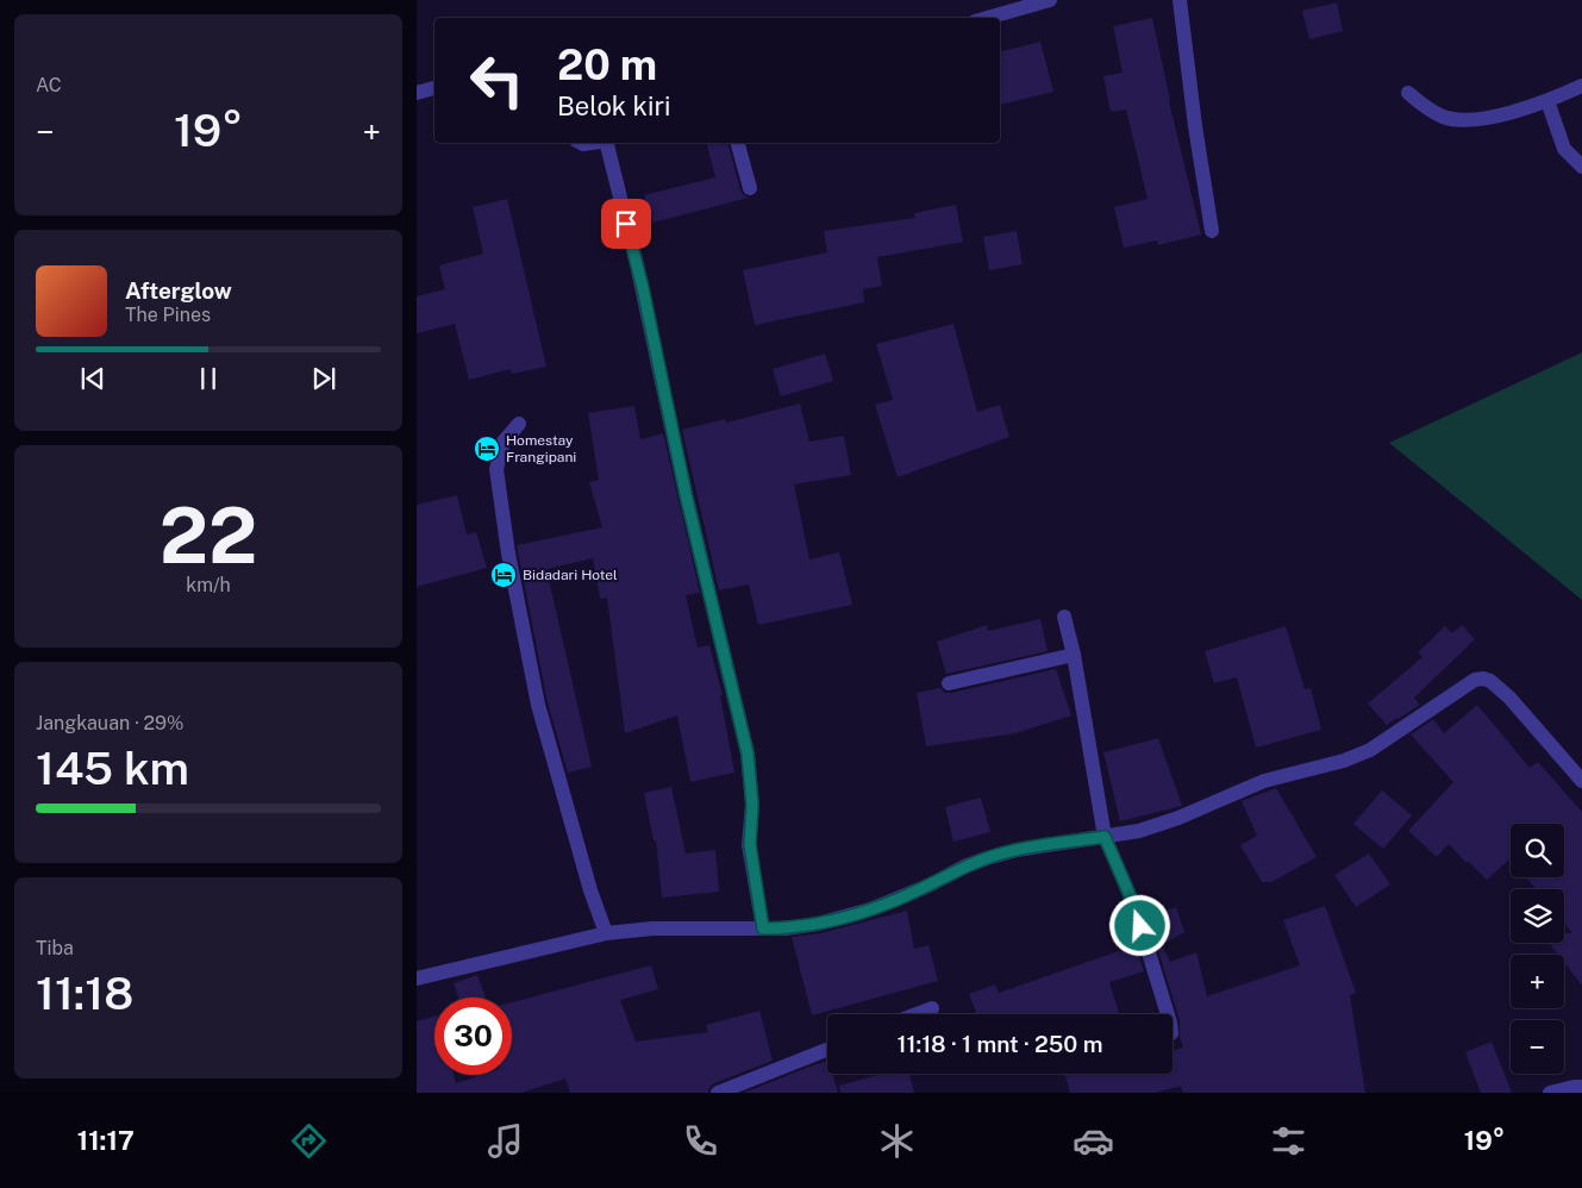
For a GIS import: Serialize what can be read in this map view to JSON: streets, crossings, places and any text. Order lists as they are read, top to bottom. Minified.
{"places":{"hotel":["Homestay Frangipani","Bidadari Hotel"]},"page":{"tile":["AC",["22","km/h"],["Jangkauan · 29%","145 km"],["Tiba","11:18"]],"turn":["20 m","Belok kiri"],"heat":["−","19°","+"],"song":["Afterglow","The Pines"],"map_buttons":["+","−"],"limit":"30","trip":"11:18 · 1 mnt · 250 m","tabs":["11:17","19°"]}}
